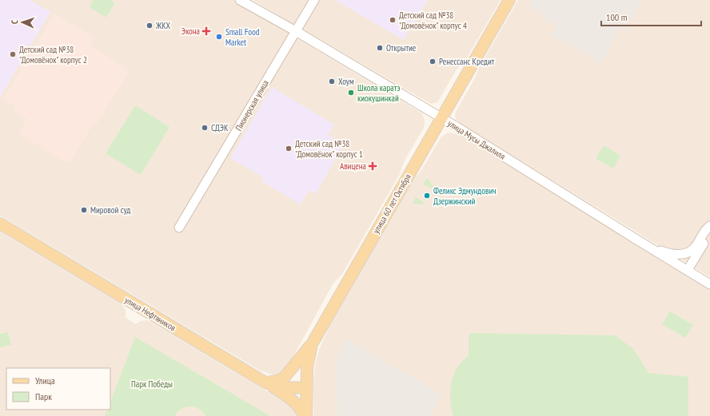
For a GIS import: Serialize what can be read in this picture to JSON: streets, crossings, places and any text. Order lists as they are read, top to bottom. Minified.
{"streets":{"main road":["улица 60 лет Октября","улица Нефтяников"],"street":["Пионерская улица","улица Мусы Джалиля"]},"crossings":[["Пионерская улица","улица Мусы Джалиля"],["улица Мусы Джалиля","улица 60 лет Октября"],["улица 60 лет Октября","улица Нефтяников"]],"parks":["Парк Победы"],"places":{"other":["Детский сад №38 \"Домовёнок\" корпус 4","ЖКХ","Small Food Market","Открытие","Детский сад №38 \"Домовёнок\" корпус 2","Ренессанс Кредит","Хоум","Школа каратэ киокушинкай","СДЭК","Детский сад №38 \"Домовёнок\" корпус 1","Феликс Эдмундович Дзержинский","Мировой суд"],"health":["Экона","Авицена"]},"legend":["Улица","Парк"],"scale_bar":"100 m","north":"left"}
